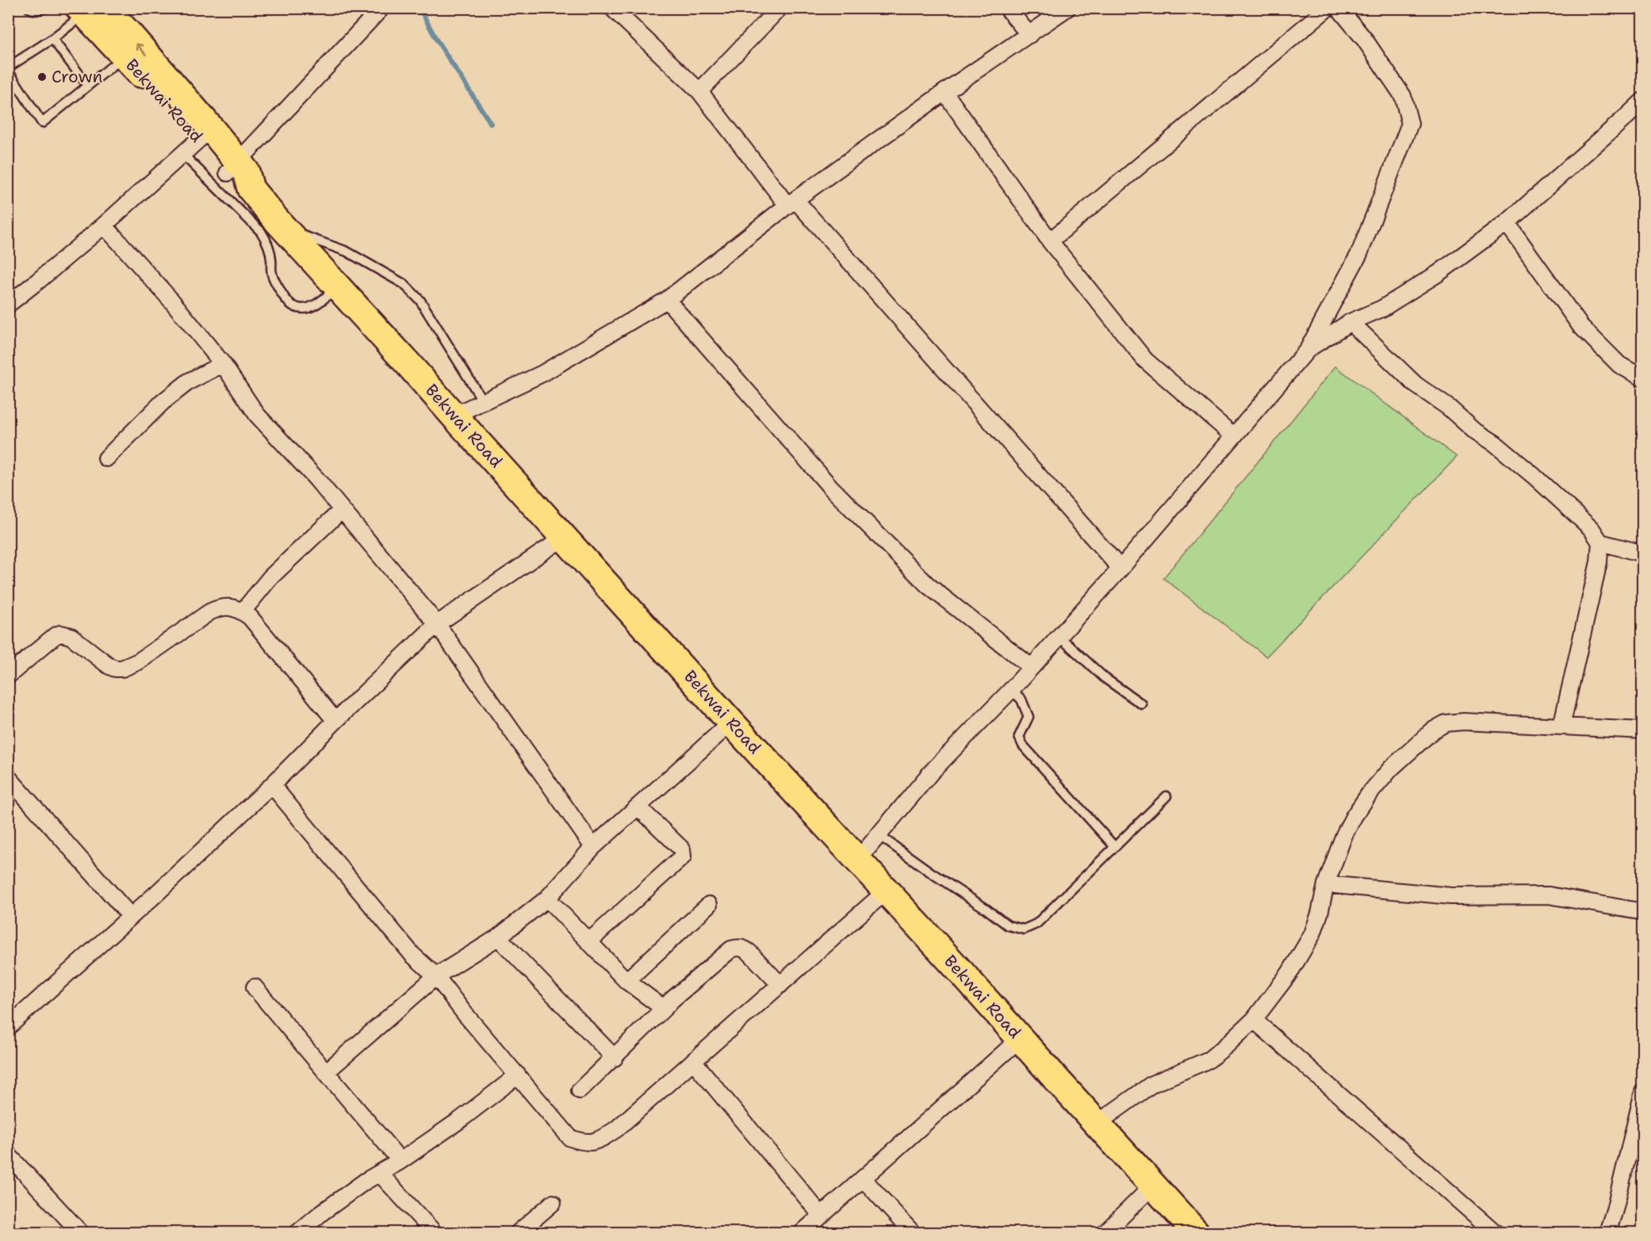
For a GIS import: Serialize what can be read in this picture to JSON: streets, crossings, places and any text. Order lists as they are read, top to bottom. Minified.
{"streets":{"highway":["Bekwai Road"]},"places":["Crown"]}
